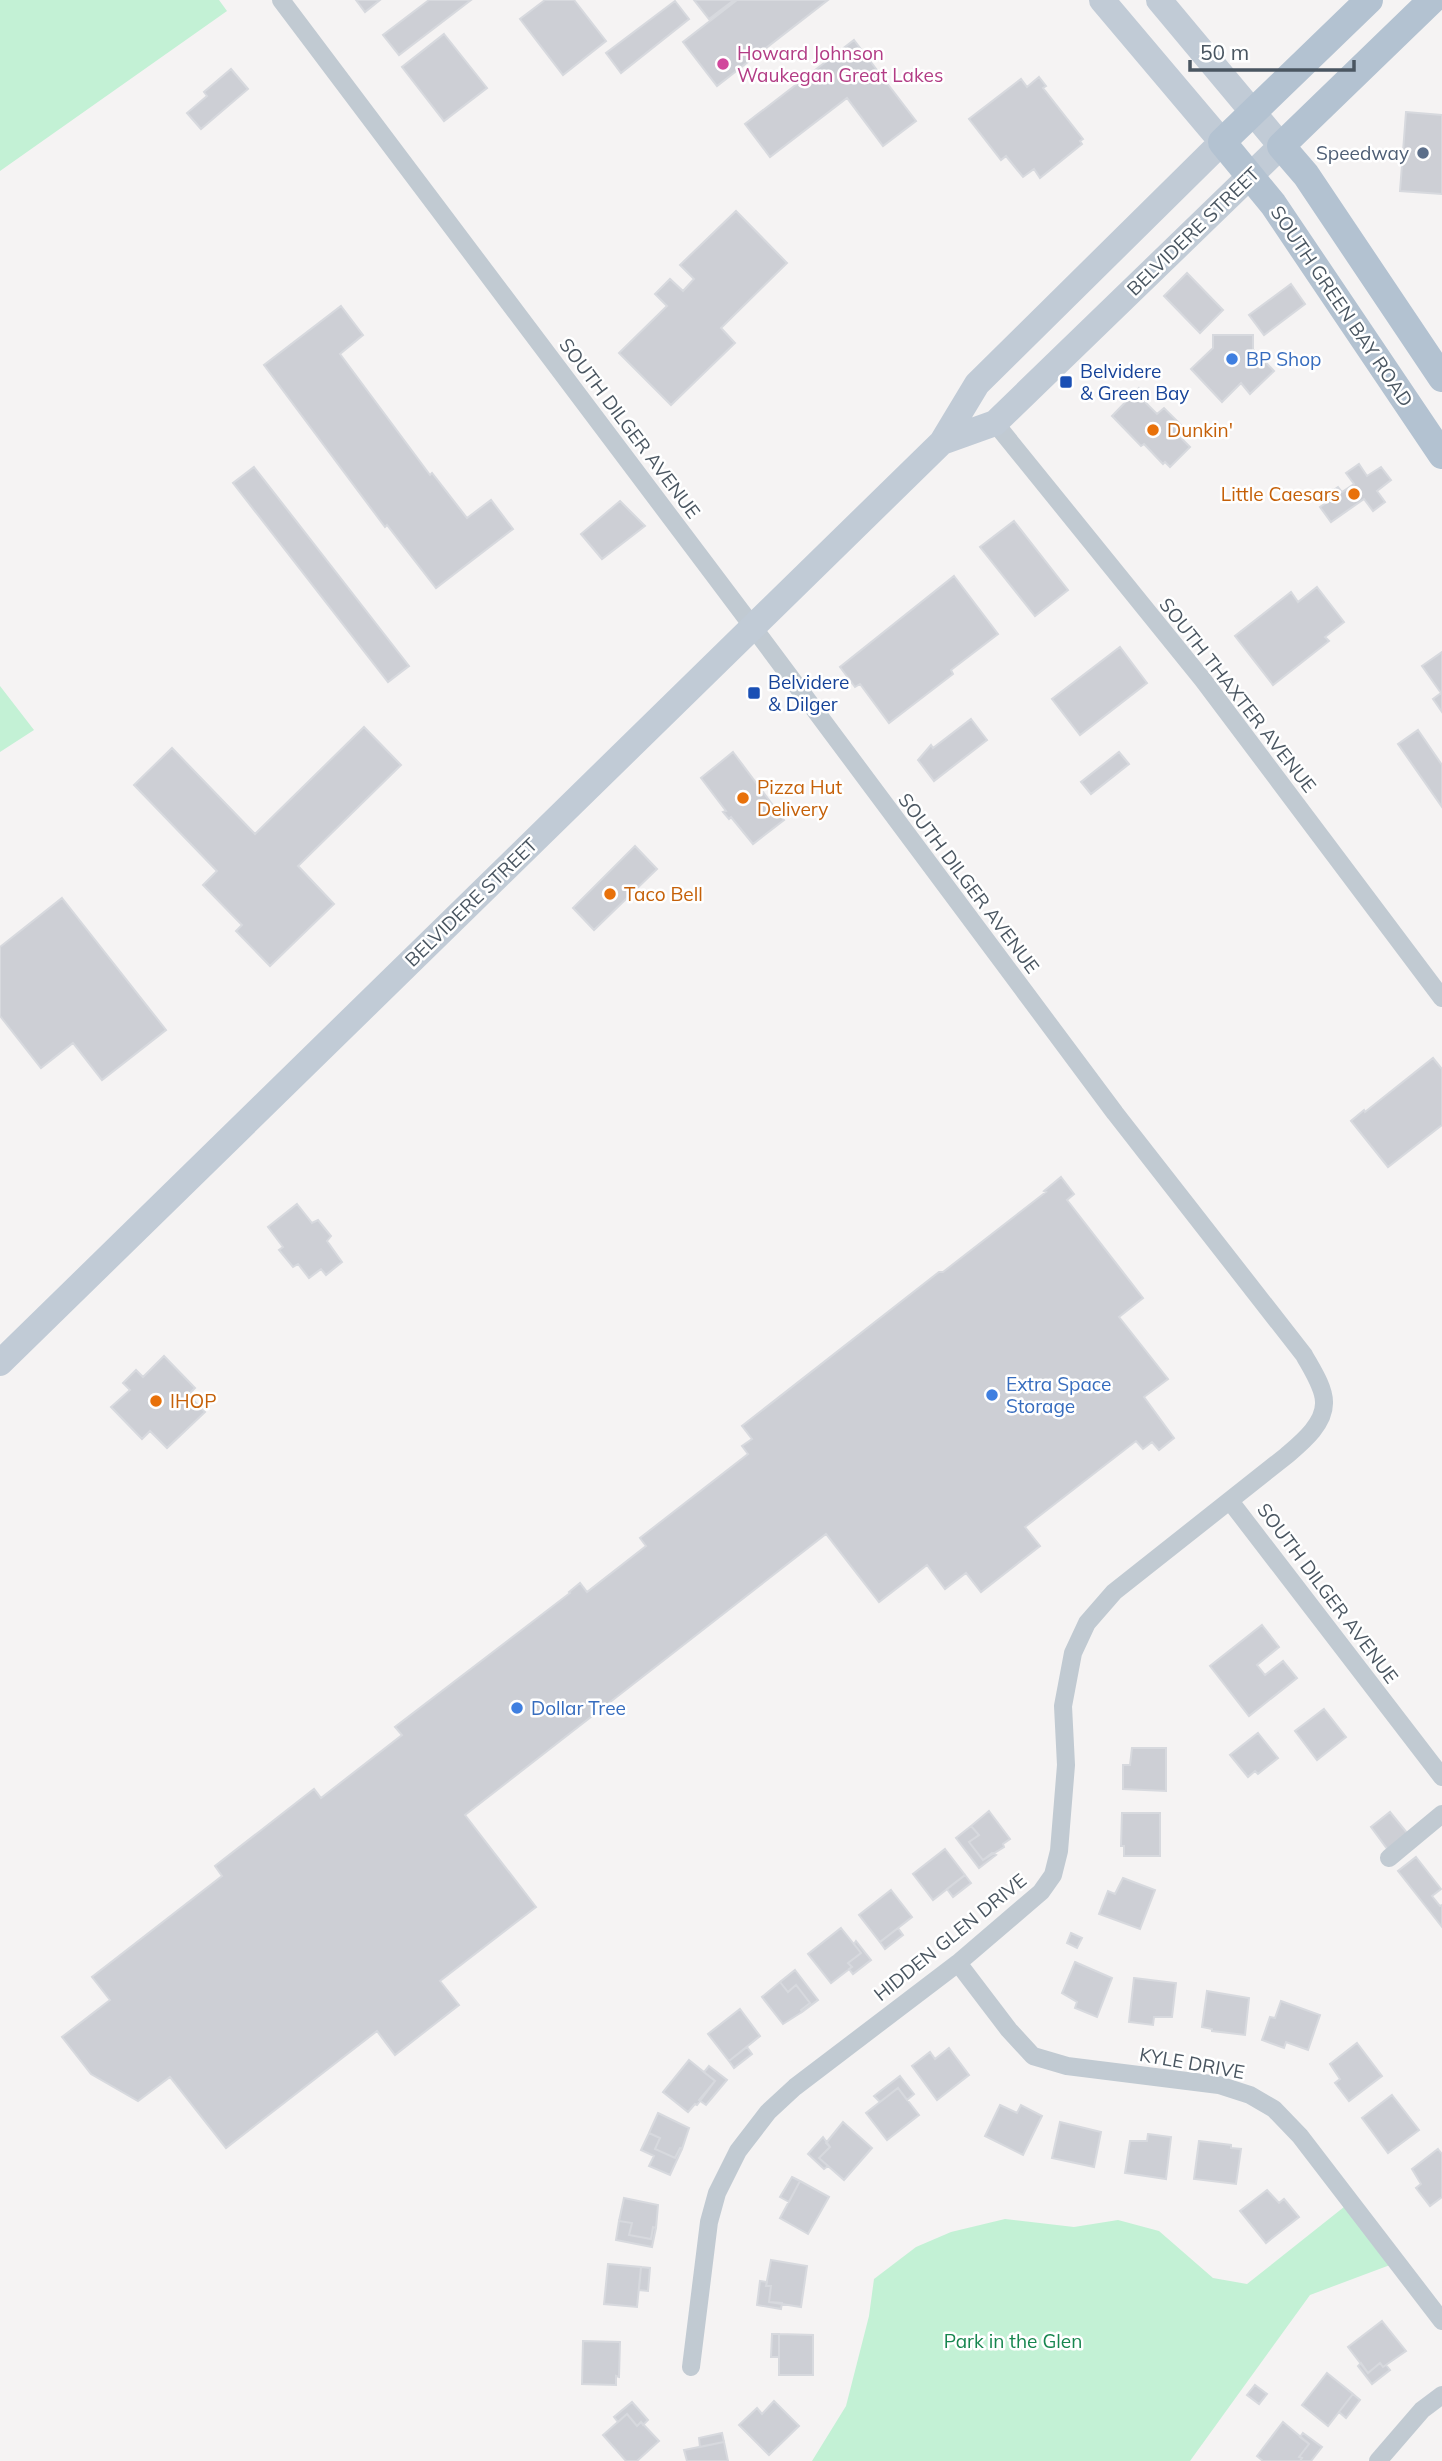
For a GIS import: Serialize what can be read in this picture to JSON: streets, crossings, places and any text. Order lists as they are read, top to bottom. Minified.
{"streets":{"main road":["BELVIDERE STREET","SOUTH GREEN BAY ROAD"],"street":["SOUTH DILGER AVENUE","SOUTH THAXTER AVENUE","HIDDEN GLEN DRIVE","KYLE DRIVE"]},"crossings":[["BELVIDERE STREET","SOUTH GREEN BAY ROAD"],["BELVIDERE STREET","SOUTH DILGER AVENUE"],["BELVIDERE STREET","SOUTH THAXTER AVENUE"],["SOUTH DILGER AVENUE","HIDDEN GLEN DRIVE"],["HIDDEN GLEN DRIVE","KYLE DRIVE"]],"parks":["Park in the Glen"],"places":{"other":["Howard Johnson Waukegan Great Lakes","Speedway","BP Shop","Dunkin'","Little Caesars","Pizza Hut Delivery","Taco Bell","Extra Space Storage","IHOP","Dollar Tree"],"transit":["Belvidere & Green Bay","Belvidere & Dilger"]},"scale_bar":"50 m"}
